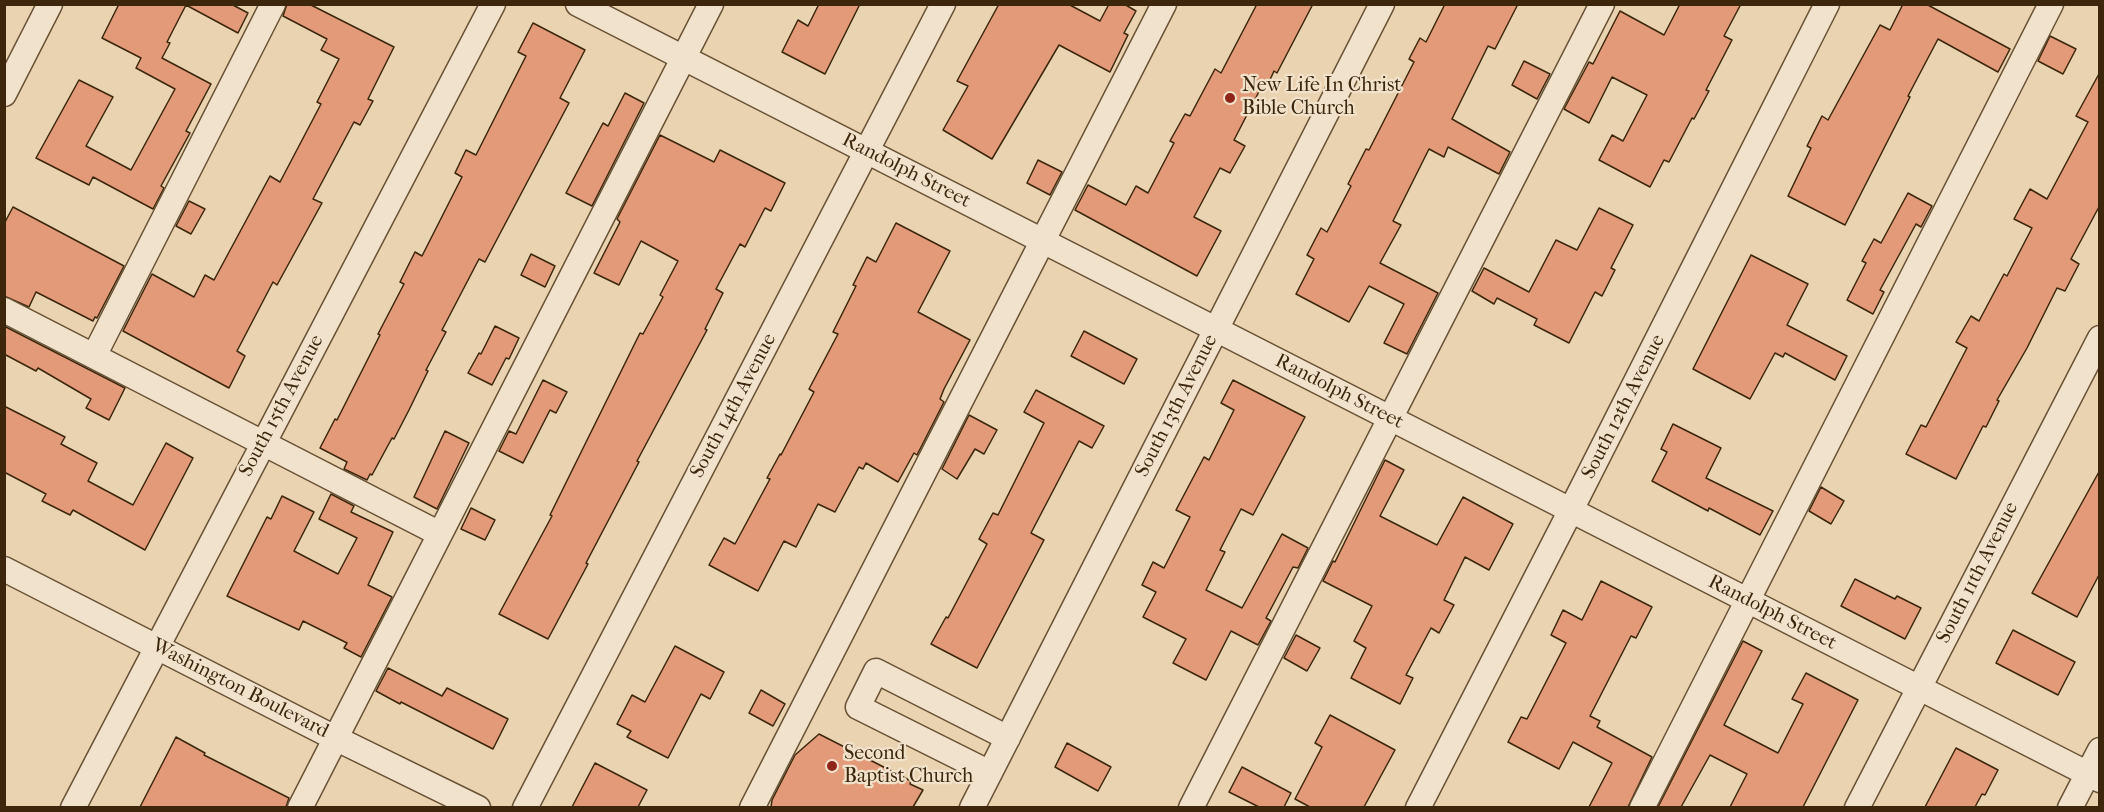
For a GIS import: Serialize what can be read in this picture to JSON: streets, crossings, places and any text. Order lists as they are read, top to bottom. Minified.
{"streets":{"street":["Randolph Street","South 15th Avenue","South 14th Avenue","South 13th Avenue","South 12th Avenue","South 11th Avenue","Washington Boulevard"]},"crossings":[["Randolph Street","South 14th Avenue"],["Randolph Street","South 13th Avenue"],["Randolph Street","South 12th Avenue"],["Randolph Street","South 11th Avenue"],["South 15th Avenue","Washington Boulevard"]],"places":["New Life In Christ Bible Church","Second Baptist Church"]}
